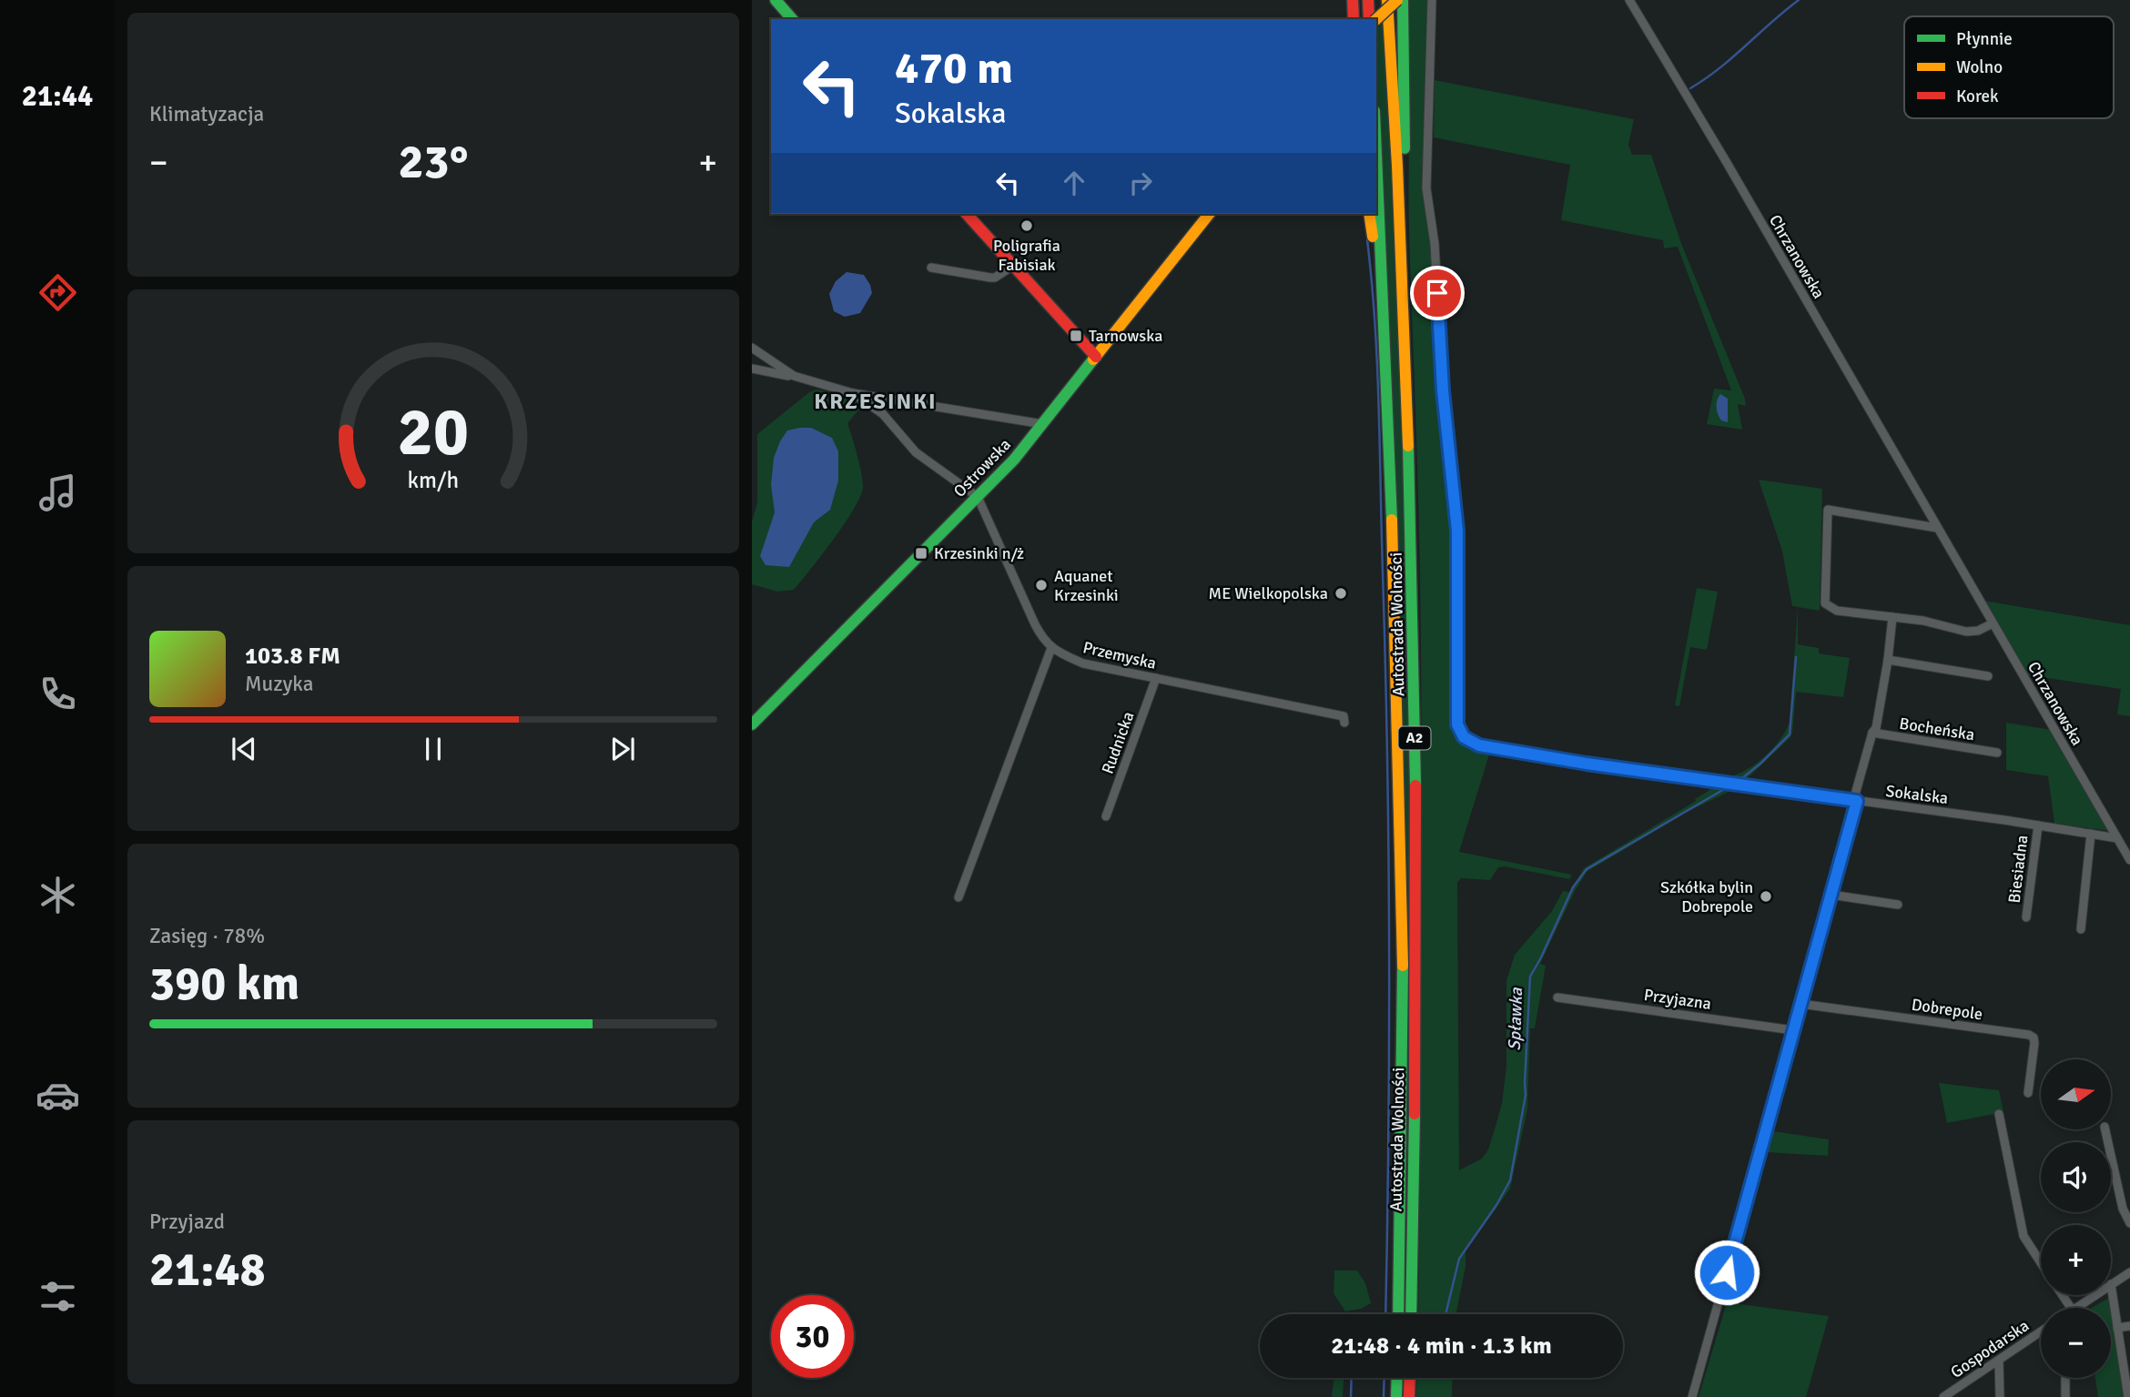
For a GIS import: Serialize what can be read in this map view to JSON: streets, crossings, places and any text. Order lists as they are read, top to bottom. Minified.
{"streets":{"main road":["Ostrowska","Autostrada Wolności","A2"],"street":["Chrzanowska","Przemyska","Bocheńska","Rudnicka","Sokalska","Biesiadna","Przyjazna","Dobrepole","Gospodarska"]},"crossings":[["Chrzanowska","Sokalska"],["Ostrowska","Przemyska"],["Przemyska","Rudnicka"],["Bocheńska","Sokalska"],["Sokalska","Biesiadna"]],"districts":["KRZESINKI"],"water":["Spławka"],"places":{"other":["Poligrafia Fabisiak","Aquanet Krzesinki","ME Wielkopolska","Szkółka bylin Dobrepole"],"transit":["Tarnowska","Krzesinki n/ż"]},"legend":["Płynnie","Wolno","Korek"],"north":"right","page":{"tabs":"21:44","tile":["Klimatyzacja",["Zasięg · 78%","390 km"],["Przyjazd","21:48"]],"turn":["470 m","Sokalska"],"heat":["−","23°","+"],"song":["103.8 FM","Muzyka"],"map_buttons":["+","−"],"limit":"30","trip":"21:48 · 4 min · 1.3 km","gauge":["20","km/h"]}}
